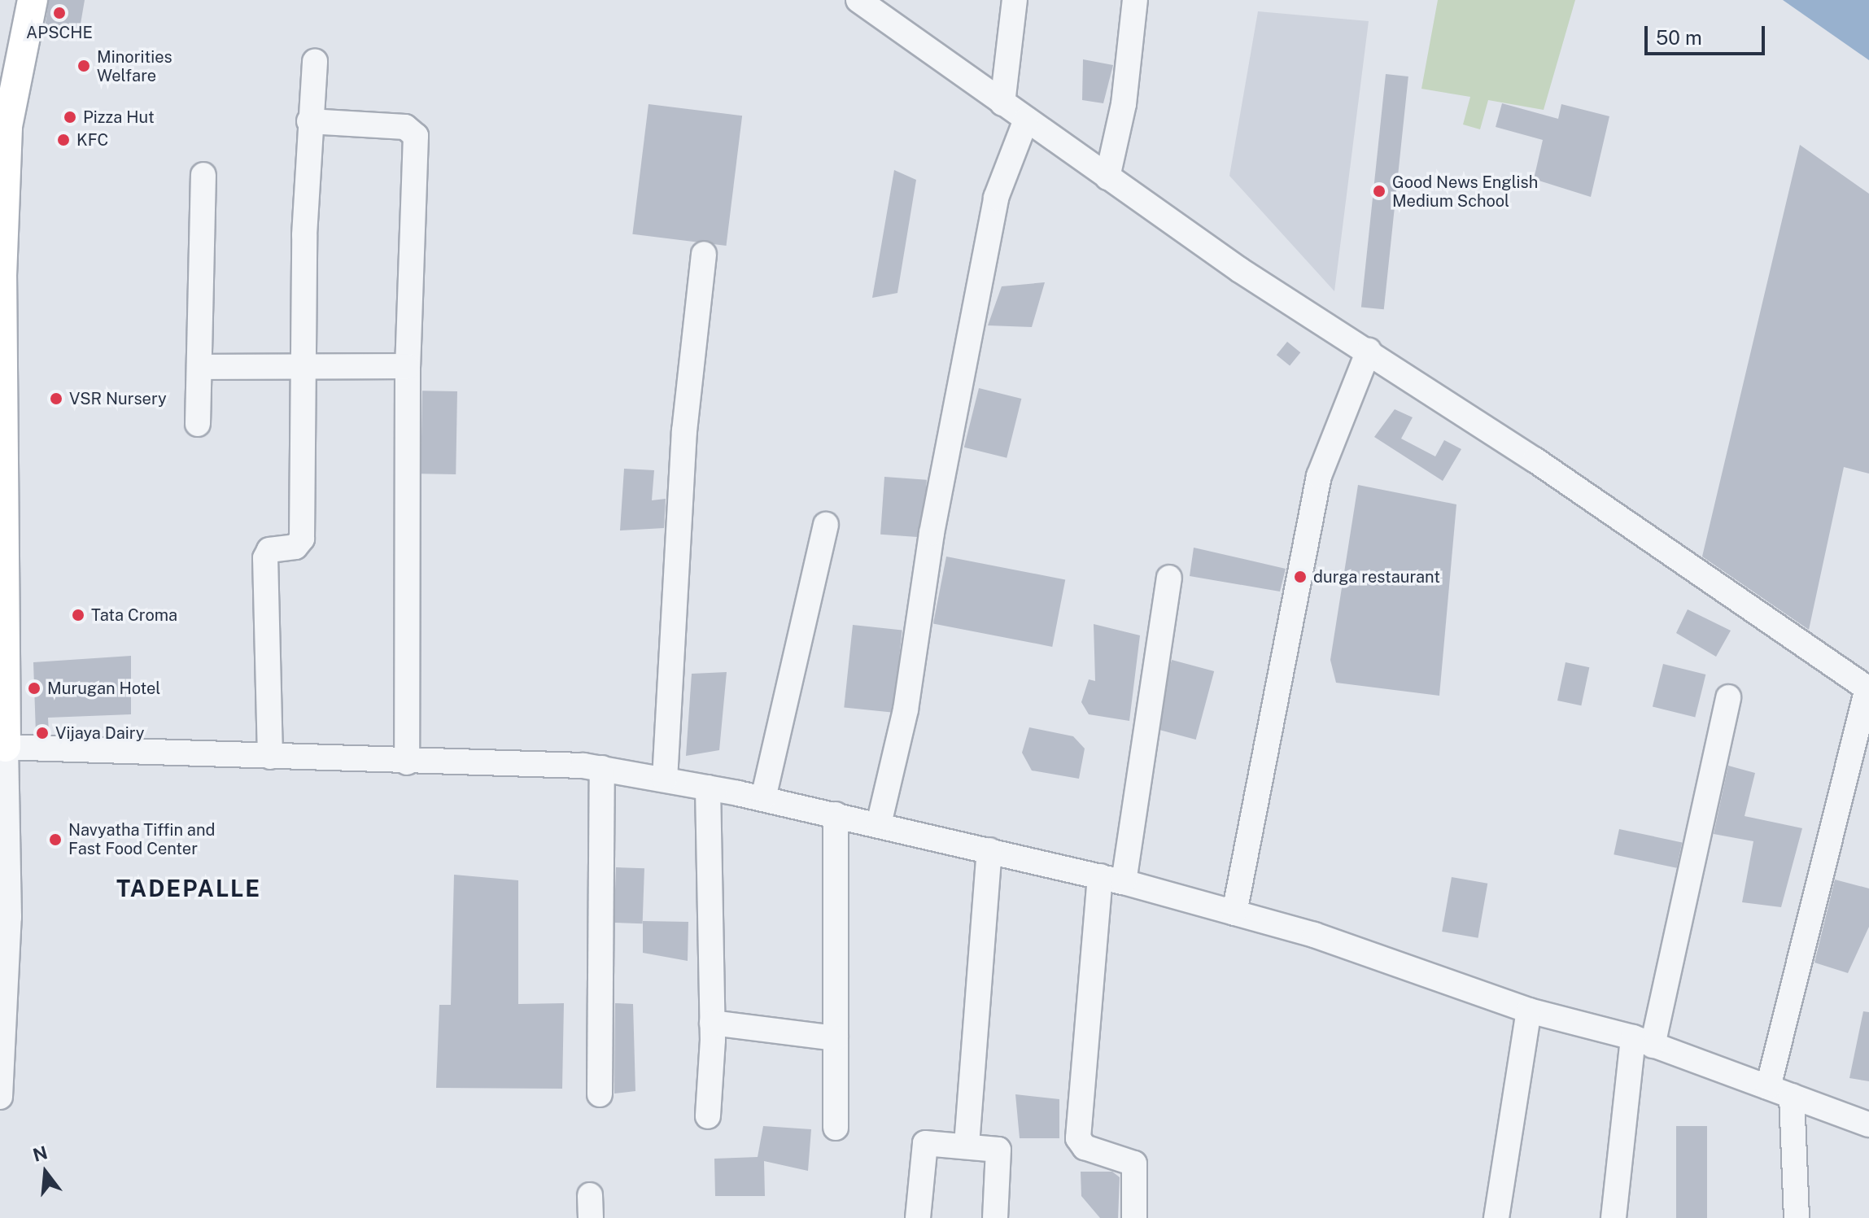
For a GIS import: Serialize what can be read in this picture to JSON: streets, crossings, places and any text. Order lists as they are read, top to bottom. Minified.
{"districts":["TADEPALLE"],"places":["APSCHE","Minorities Welfare","Pizza Hut","KFC","Good News English Medium School","VSR Nursery","durga restaurant","Tata Croma","Murugan Hotel","Vijaya Dairy","Navyatha Tiffin and Fast Food Center"],"scale_bar":"50 m","north":"top"}
